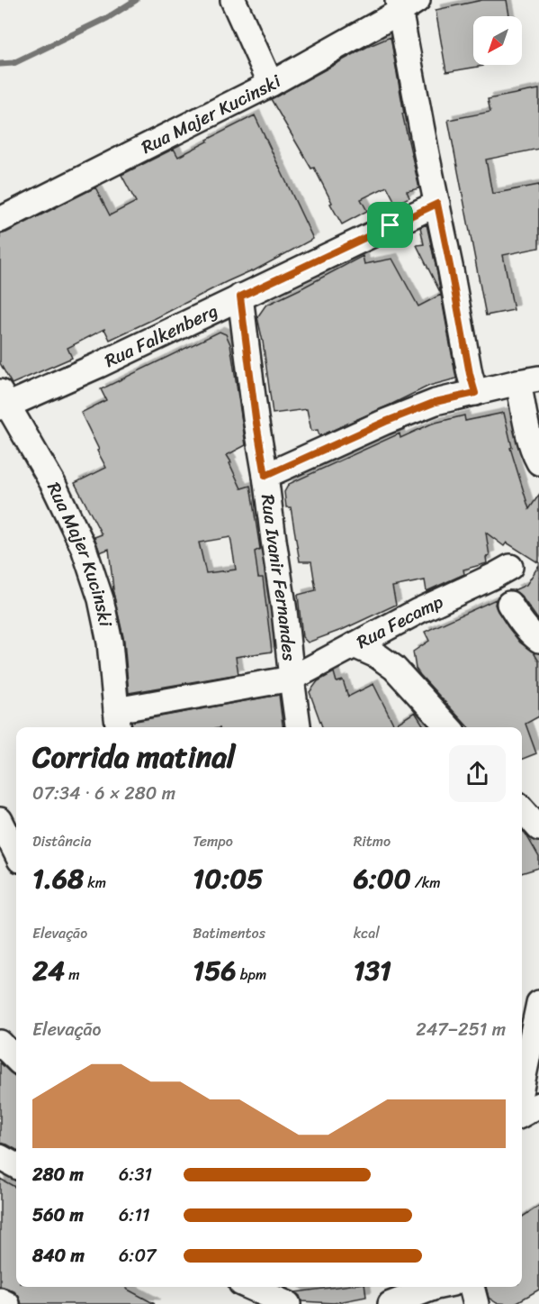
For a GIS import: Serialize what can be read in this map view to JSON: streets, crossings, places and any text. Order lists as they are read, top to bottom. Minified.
{"streets":{"street":["Rua Majer Kucinski","Rua Falkenberg","Rua Ivanir Fernandes","Rua Fecamp"]},"crossings":[["Rua Majer Kucinski","Rua Falkenberg"],["Rua Majer Kucinski","Rua Fecamp"],["Rua Falkenberg","Rua Ivanir Fernandes"],["Rua Ivanir Fernandes","Rua Fecamp"]],"north":"bottom left","page":{"heading":["Corrida matinal","07:34 · 6 × 280 m"],"stats":[["Distância","1.68 km"],["Tempo","10:05"],["Ritmo","6:00 /km"],["Elevação","24 m"],["Batimentos","156 bpm"],["kcal","131"]],"chart":["Elevação","247–251 m"],"list":[{"name":"280 m","note":"6:31"},{"name":"560 m","note":"6:11"},{"name":"840 m","note":"6:07"}]}}
